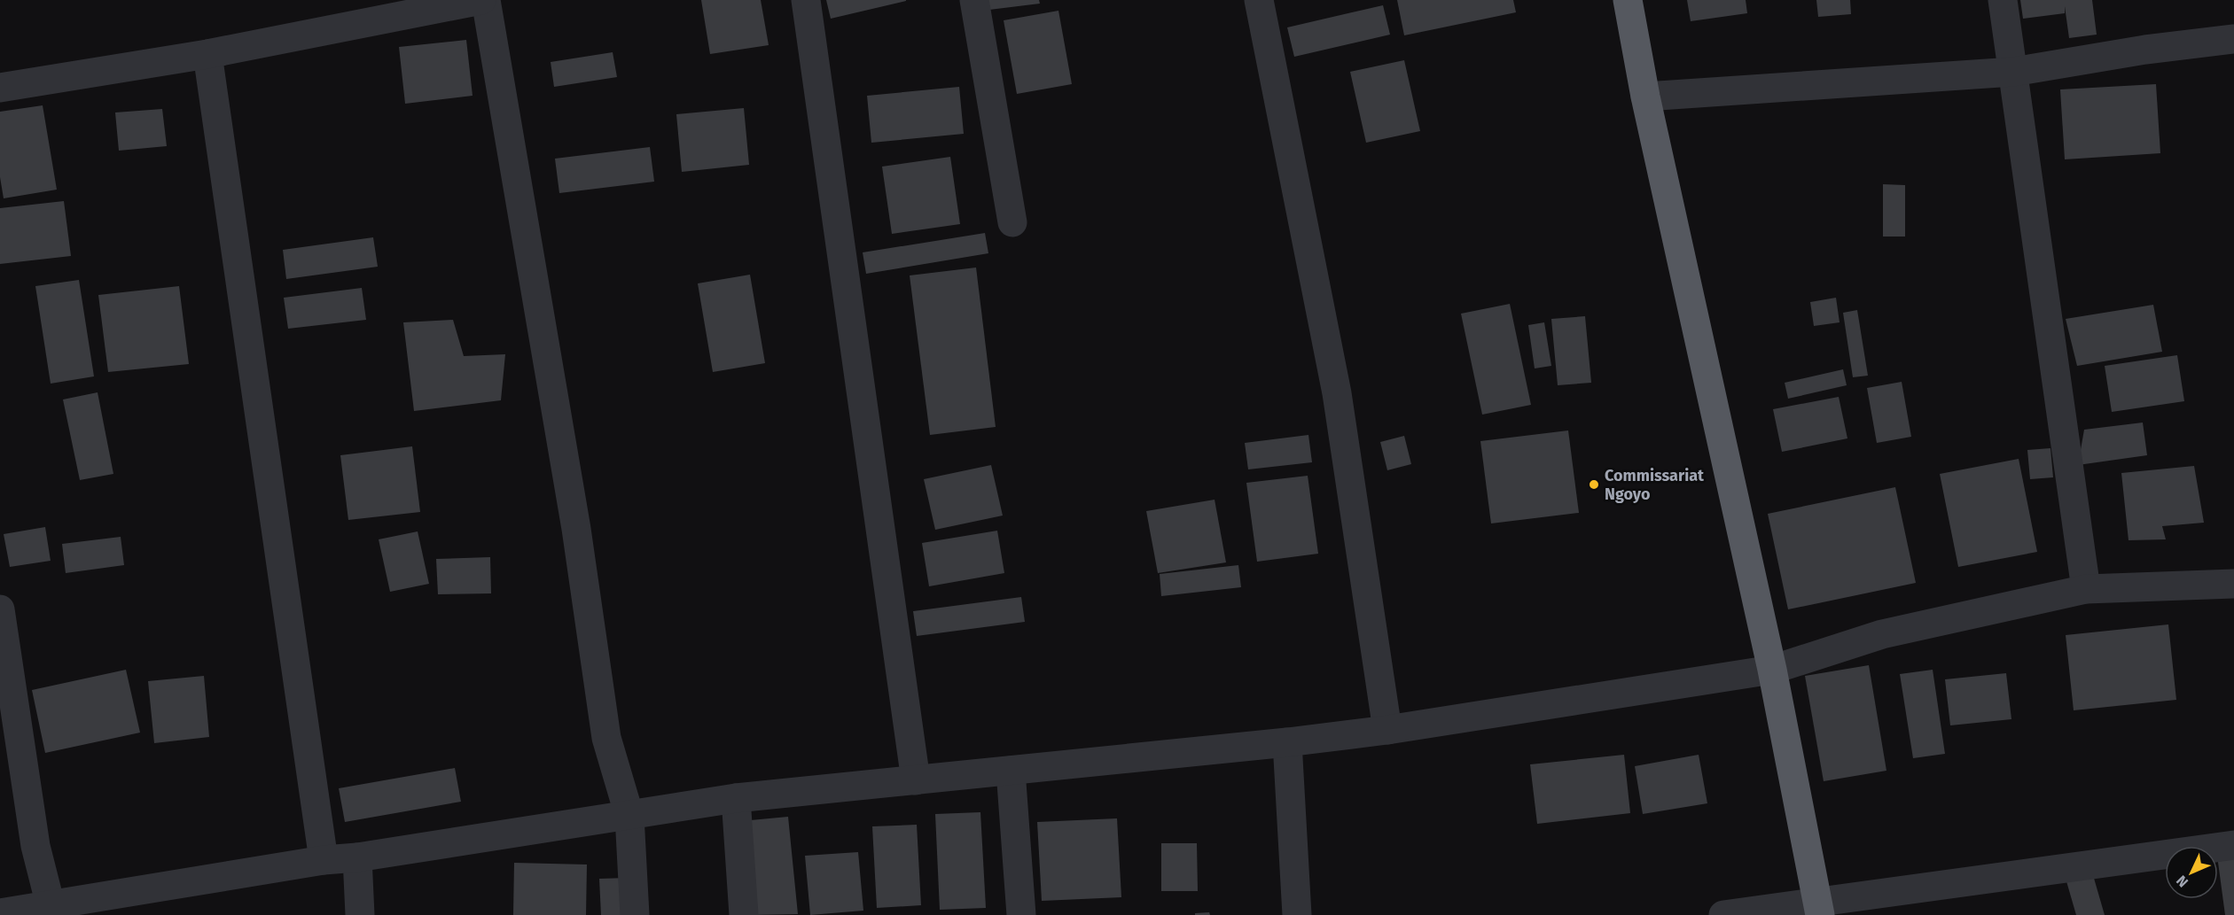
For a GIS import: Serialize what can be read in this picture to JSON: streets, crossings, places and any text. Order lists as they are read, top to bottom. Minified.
{"places":["Commissariat Ngoyo"],"north":"bottom left"}
